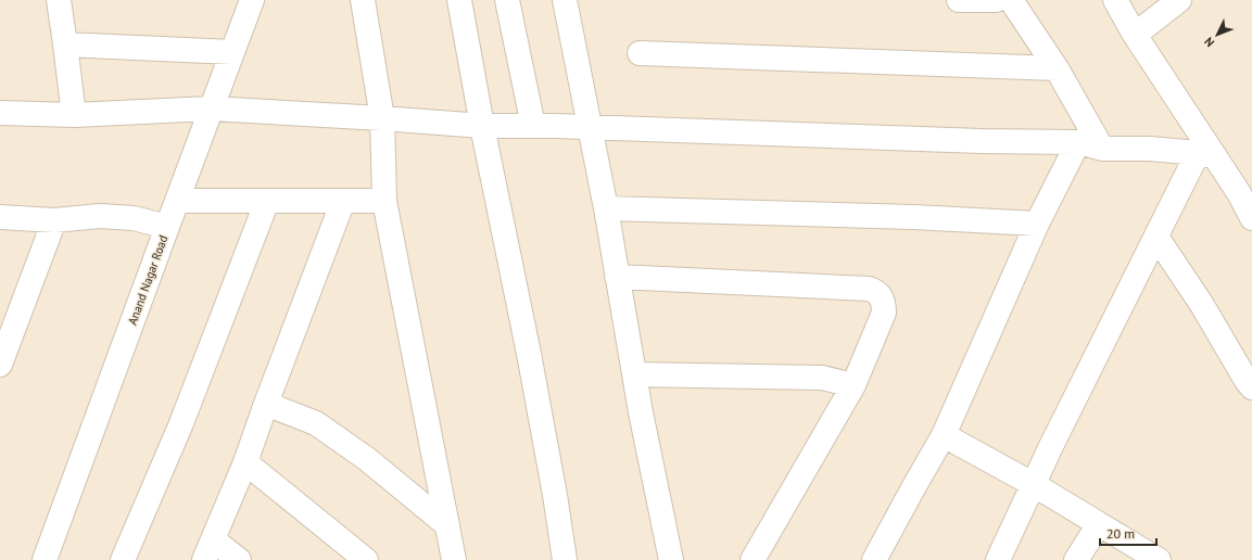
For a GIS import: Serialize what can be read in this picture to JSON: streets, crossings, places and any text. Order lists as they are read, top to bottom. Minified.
{"streets":{"street":["Anand Nagar Road"]},"scale_bar":"20 m","north":"bottom left"}
